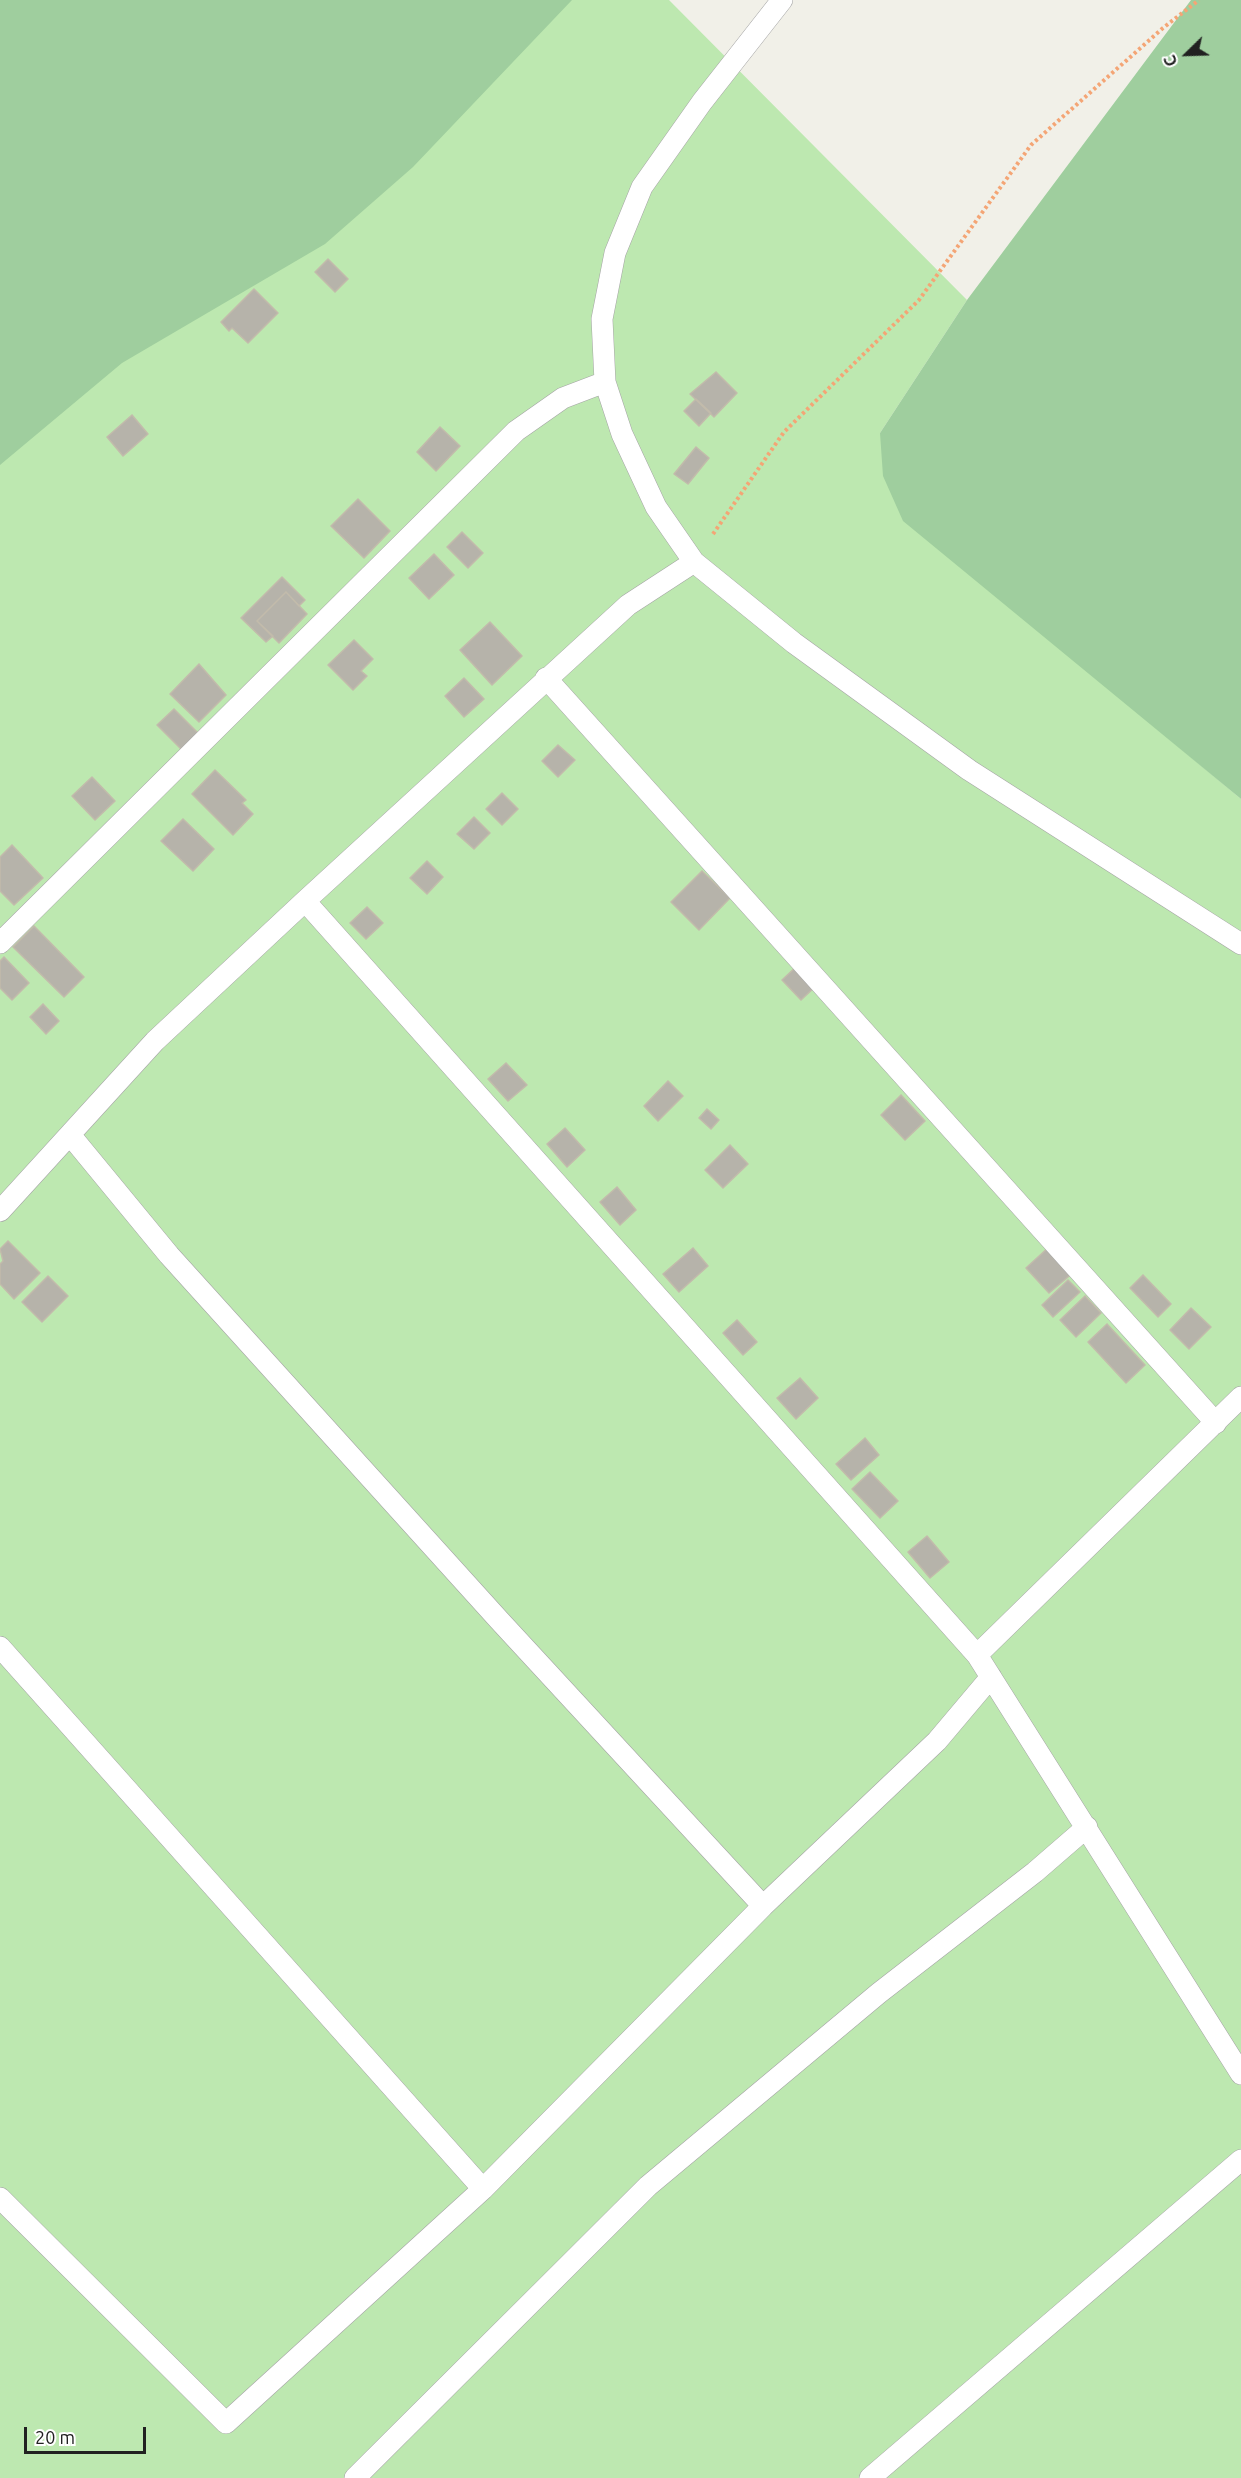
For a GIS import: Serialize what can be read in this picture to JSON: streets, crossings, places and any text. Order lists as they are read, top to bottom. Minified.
{"scale_bar":"20 m","north":"bottom left"}
